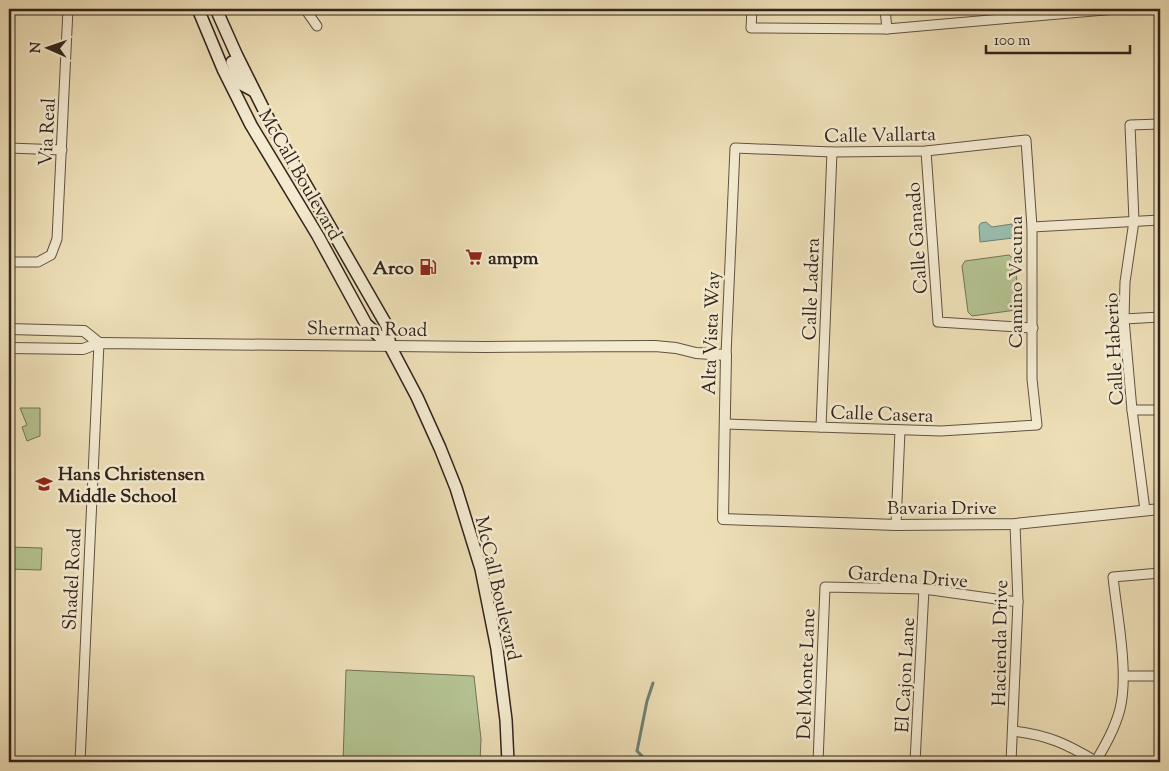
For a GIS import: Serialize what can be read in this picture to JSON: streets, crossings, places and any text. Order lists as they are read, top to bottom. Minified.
{"streets":{"main road":["McCall Boulevard"],"street":["Via Real","Calle Vallarta","Calle Ganado","Camino Vacuna","Calle Ladera","Sherman Road","Alta Vista Way","Calle Haberio","Calle Casera","Bavaria Drive","Gardena Drive","Shadel Road","Hacienda Drive","Del Monte Lane","El Cajon Lane"]},"crossings":[["Calle Vallarta","Calle Ganado"],["Calle Vallarta","Camino Vacuna"],["Calle Vallarta","Calle Ladera"],["Calle Vallarta","Alta Vista Way"],["McCall Boulevard","Sherman Road"],["Calle Ganado","Camino Vacuna"],["Camino Vacuna","Calle Casera"],["Calle Ladera","Calle Casera"],["Sherman Road","Alta Vista Way"],["Sherman Road","Shadel Road"],["Alta Vista Way","Calle Casera"],["Alta Vista Way","Bavaria Drive"],["Calle Haberio","Bavaria Drive"],["Bavaria Drive","Hacienda Drive"],["Gardena Drive","Hacienda Drive"],["Gardena Drive","Del Monte Lane"],["Gardena Drive","El Cajon Lane"]],"places":{"supermarket":["ampm"],"fuel station":["Arco"],"school or university":["Hans Christensen Middle School"]},"scale_bar":"100 m","north":"left"}
